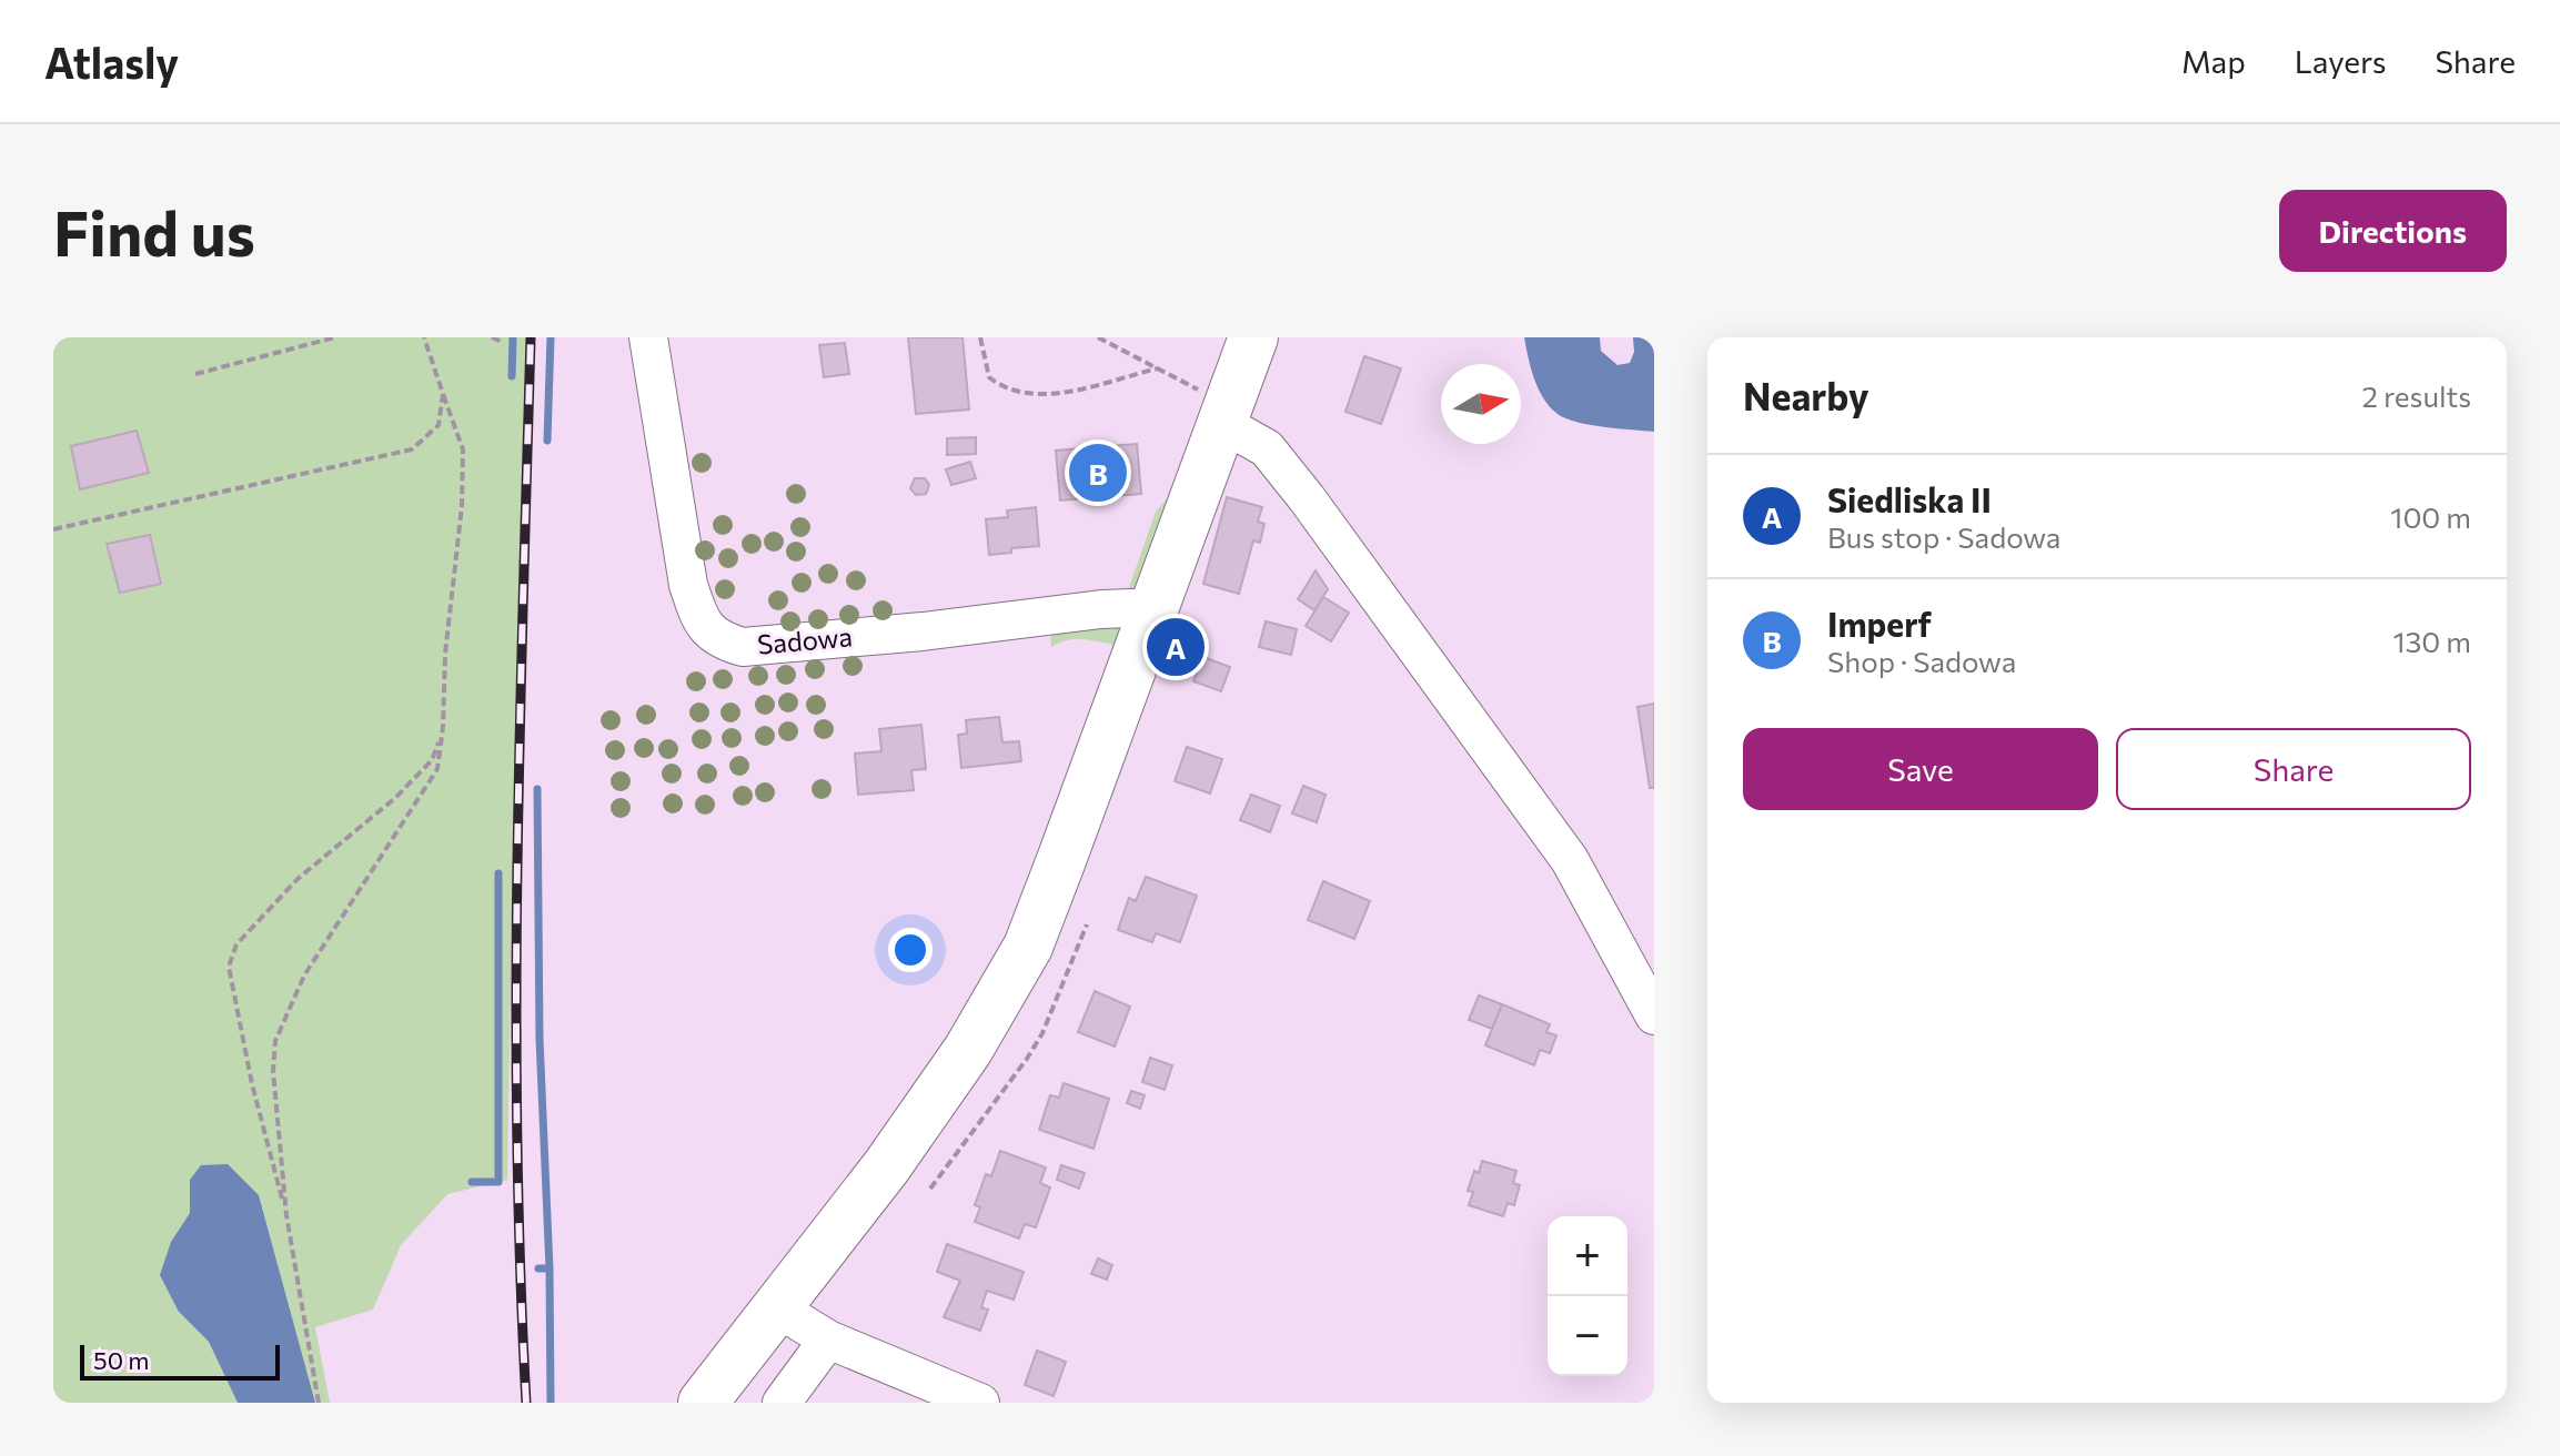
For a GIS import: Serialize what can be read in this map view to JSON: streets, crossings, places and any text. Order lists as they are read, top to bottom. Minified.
{"streets":{"street":["Sadowa"]},"scale_bar":"50 m","north":"right","page":{"header":"Atlasly","nav":["Map","Layers","Share"],"buttons":["Directions",["Save","Share"]],"title":"Find us","heading":["Nearby","2 results"],"pins":["B","A"],"list":[{"mark":"A","name":"Siedliska II","note":"Bus stop · Sadowa","value":"100 m"},{"mark":"B","name":"Imperf","note":"Shop · Sadowa","value":"130 m"}],"map_buttons":["+","−"],"scale":"50 m"}}
